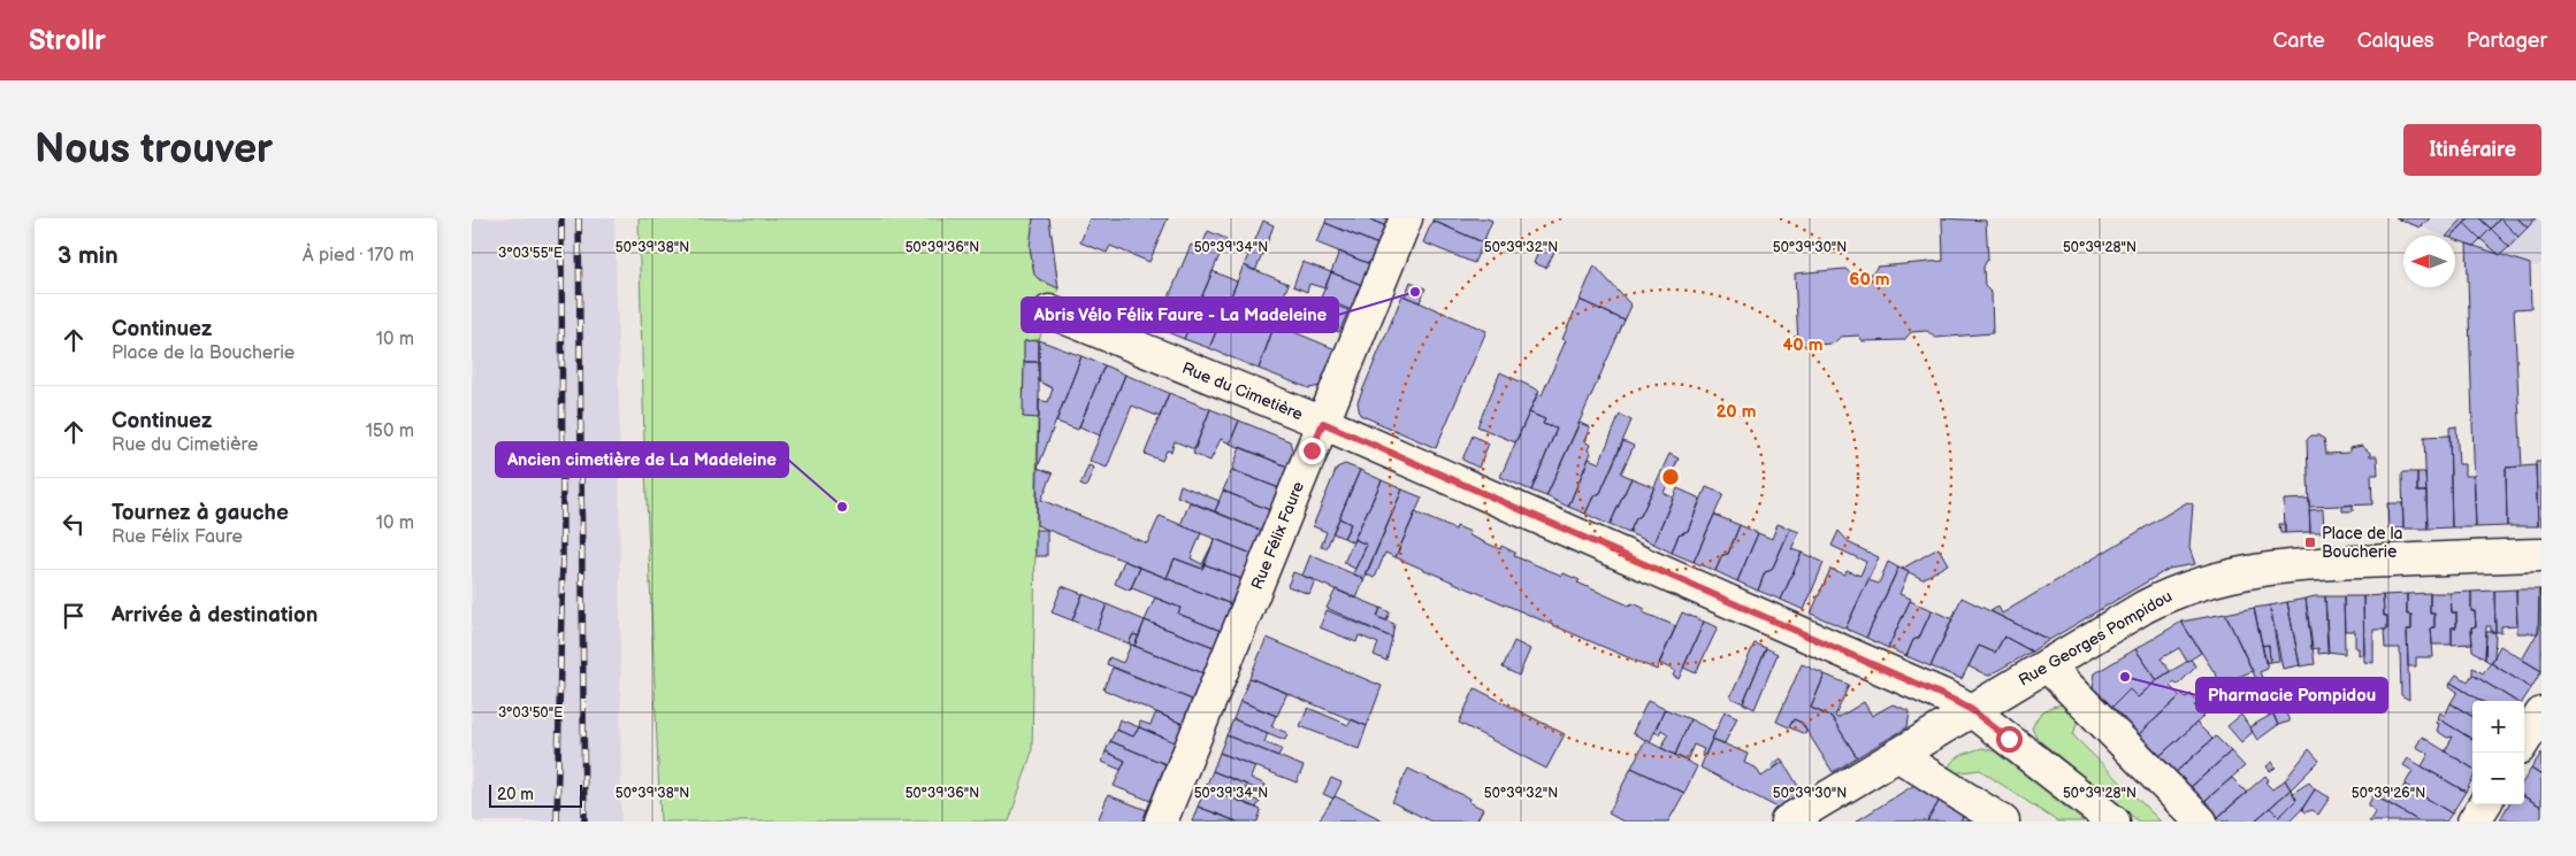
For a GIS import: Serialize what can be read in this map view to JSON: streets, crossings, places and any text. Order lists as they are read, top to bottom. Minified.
{"streets":{"street":["Rue du Cimetière","Rue Félix Faure","Rue Georges Pompidou"]},"crossings":[["Rue du Cimetière","Rue Félix Faure"],["Rue du Cimetière","Rue Georges Pompidou"]],"places":{"other":["Abris Vélo Félix Faure - La Madeleine","Ancien cimetière de La Madeleine","Pharmacie Pompidou"],"transit":["Place de la Boucherie"]},"scale_bar":"20 m","north":"left","page":{"header":"Strollr","nav":["Carte","Calques","Partager"],"buttons":"Itinéraire","title":"Nous trouver","heading":["3 min","À pied · 170 m"],"list":[["Continuez","Place de la Boucherie","10 m"],["Continuez","Rue du Cimetière","150 m"],["Tournez à gauche","Rue Félix Faure","10 m"],"Arrivée à destination"],"map_buttons":["+","−"],"scale":"20 m"},"coordinates":["50°39'38\"N","50°39'36\"N","50°39'34\"N","50°39'32\"N","50°39'30\"N","50°39'28\"N","3°03'55\"E","3°03'50\"E","50°39'26\"N"],"rings":["60 m","40 m","20 m"]}
